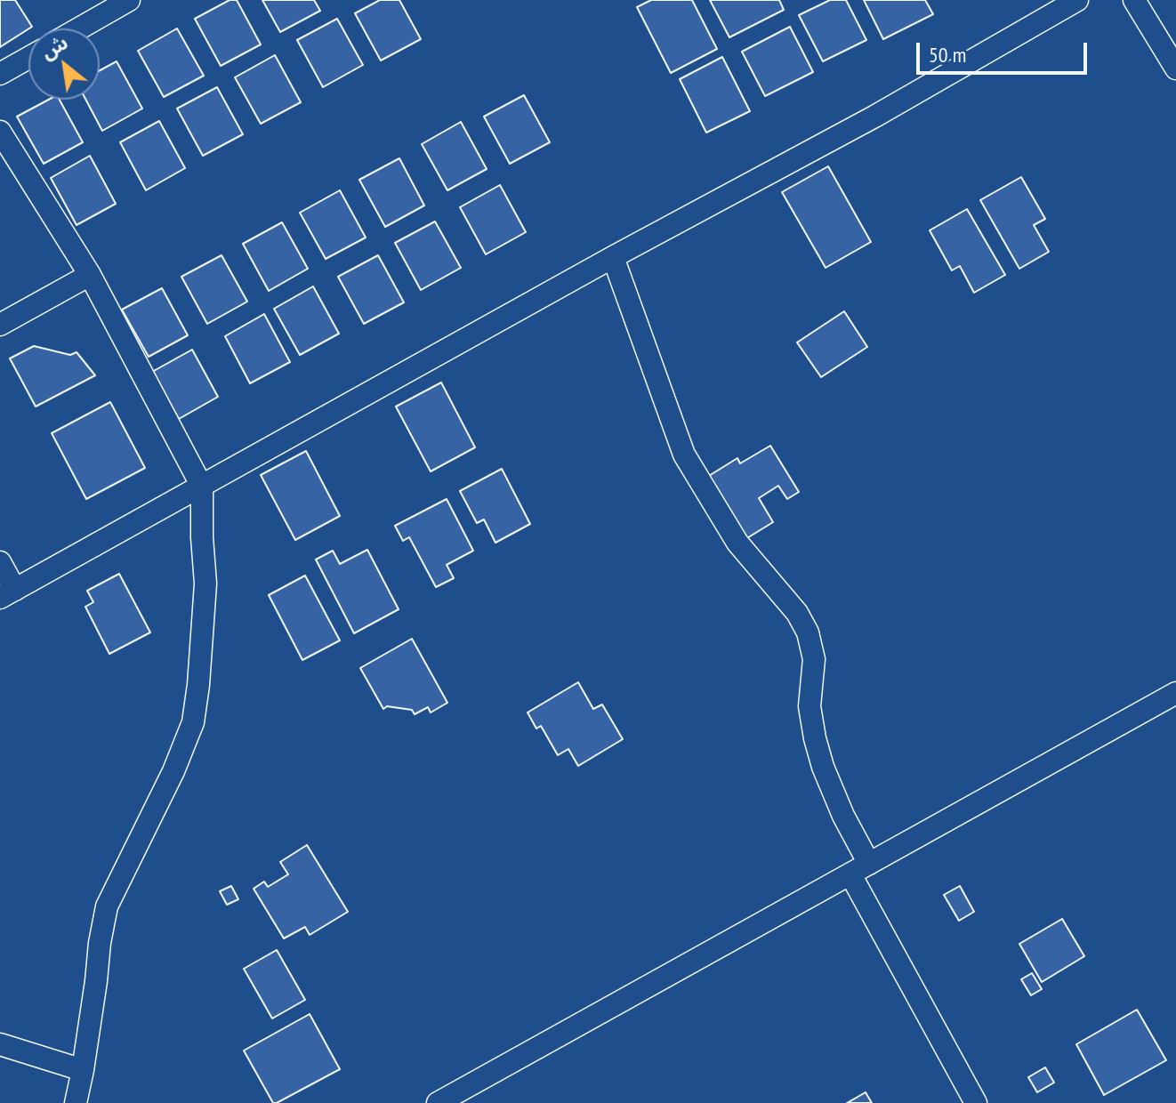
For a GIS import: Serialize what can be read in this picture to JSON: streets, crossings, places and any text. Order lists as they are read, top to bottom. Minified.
{"scale_bar":"50 m","north":"top left"}
